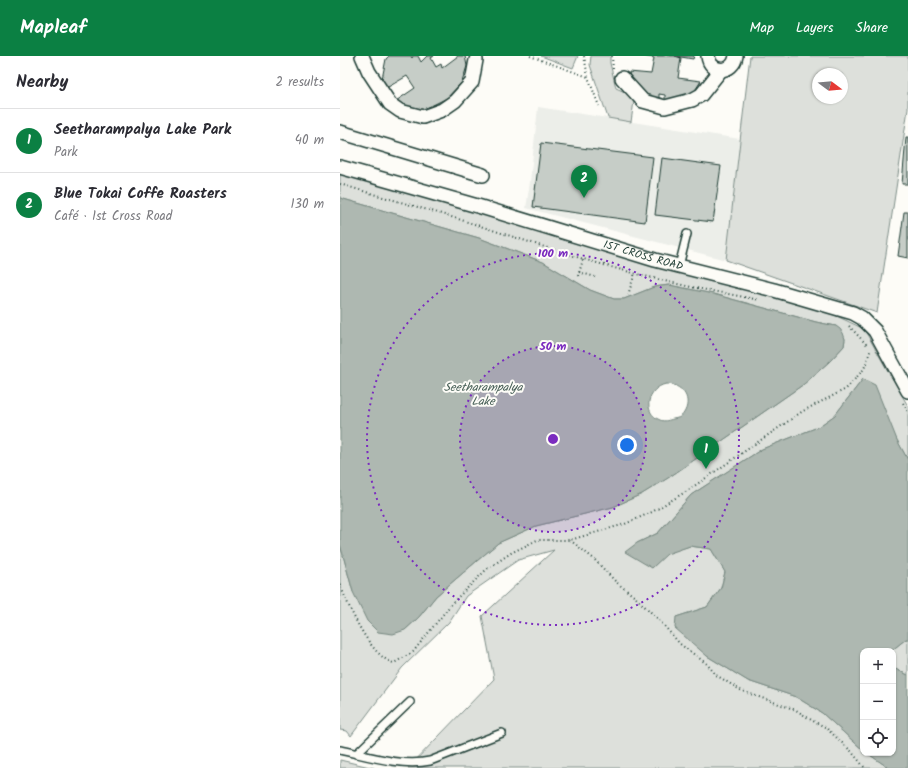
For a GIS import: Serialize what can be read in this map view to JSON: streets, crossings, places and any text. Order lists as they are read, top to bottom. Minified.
{"streets":{"street":["1ST CROSS ROAD"]},"water":["Seetharampalya Lake"],"north":"right","page":{"header":"Mapleaf","nav":["Map","Layers","Share"],"heading":["Nearby","2 results"],"list":[{"mark":"1","name":"Seetharampalya Lake Park","note":"Park","value":"40 m"},{"mark":"2","name":"Blue Tokai Coffe Roasters","note":"Café · 1st Cross Road","value":"130 m"}],"pins":["2","1"],"map_buttons":["+","−"]},"rings":["100 m","50 m"]}
